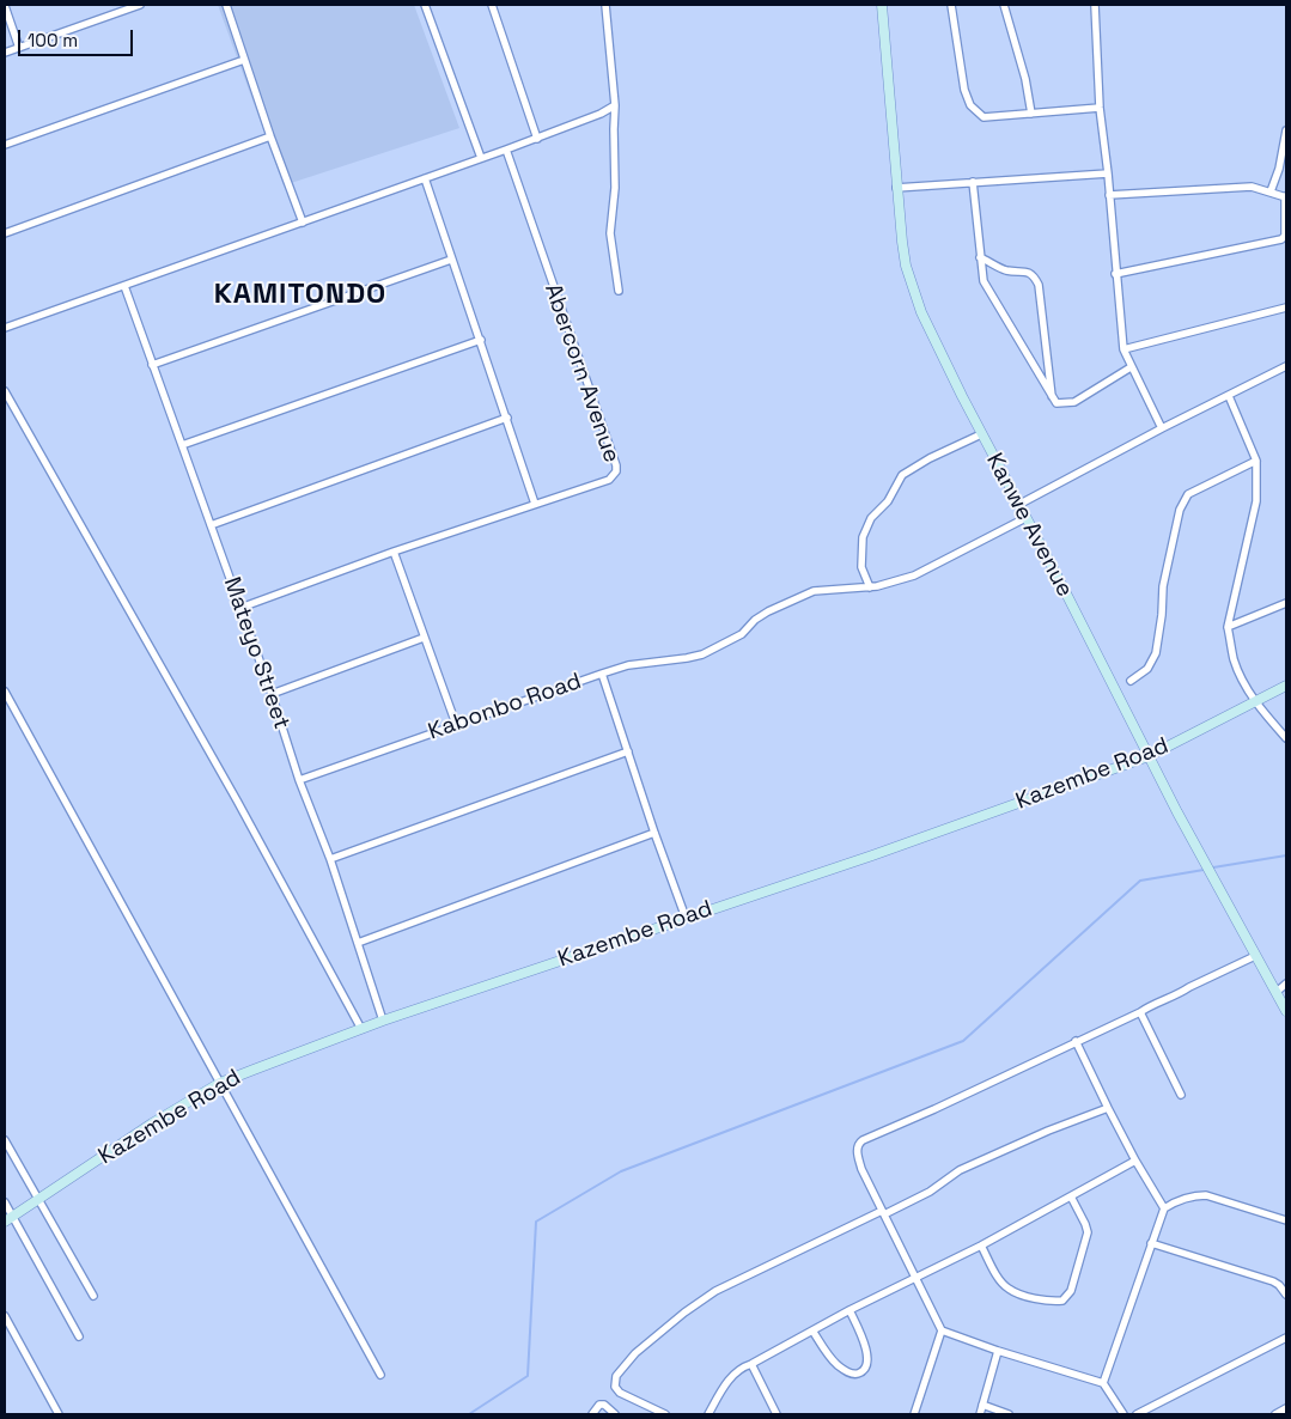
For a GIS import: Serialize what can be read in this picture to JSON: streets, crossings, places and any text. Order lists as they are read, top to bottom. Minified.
{"streets":{"main road":["Kanwe Avenue","Kazembe Road"],"street":["Abercorn Avenue","Mateyo Street","Kabonbo Road"]},"crossings":[["Abercorn Avenue","Mateyo Street"],["Kanwe Avenue","Kazembe Road"],["Mateyo Street","Kabonbo Road"],["Mateyo Street","Kazembe Road"],["Kabonbo Road","Kazembe Road"]],"districts":["KAMITONDO"],"scale_bar":"100 m"}
